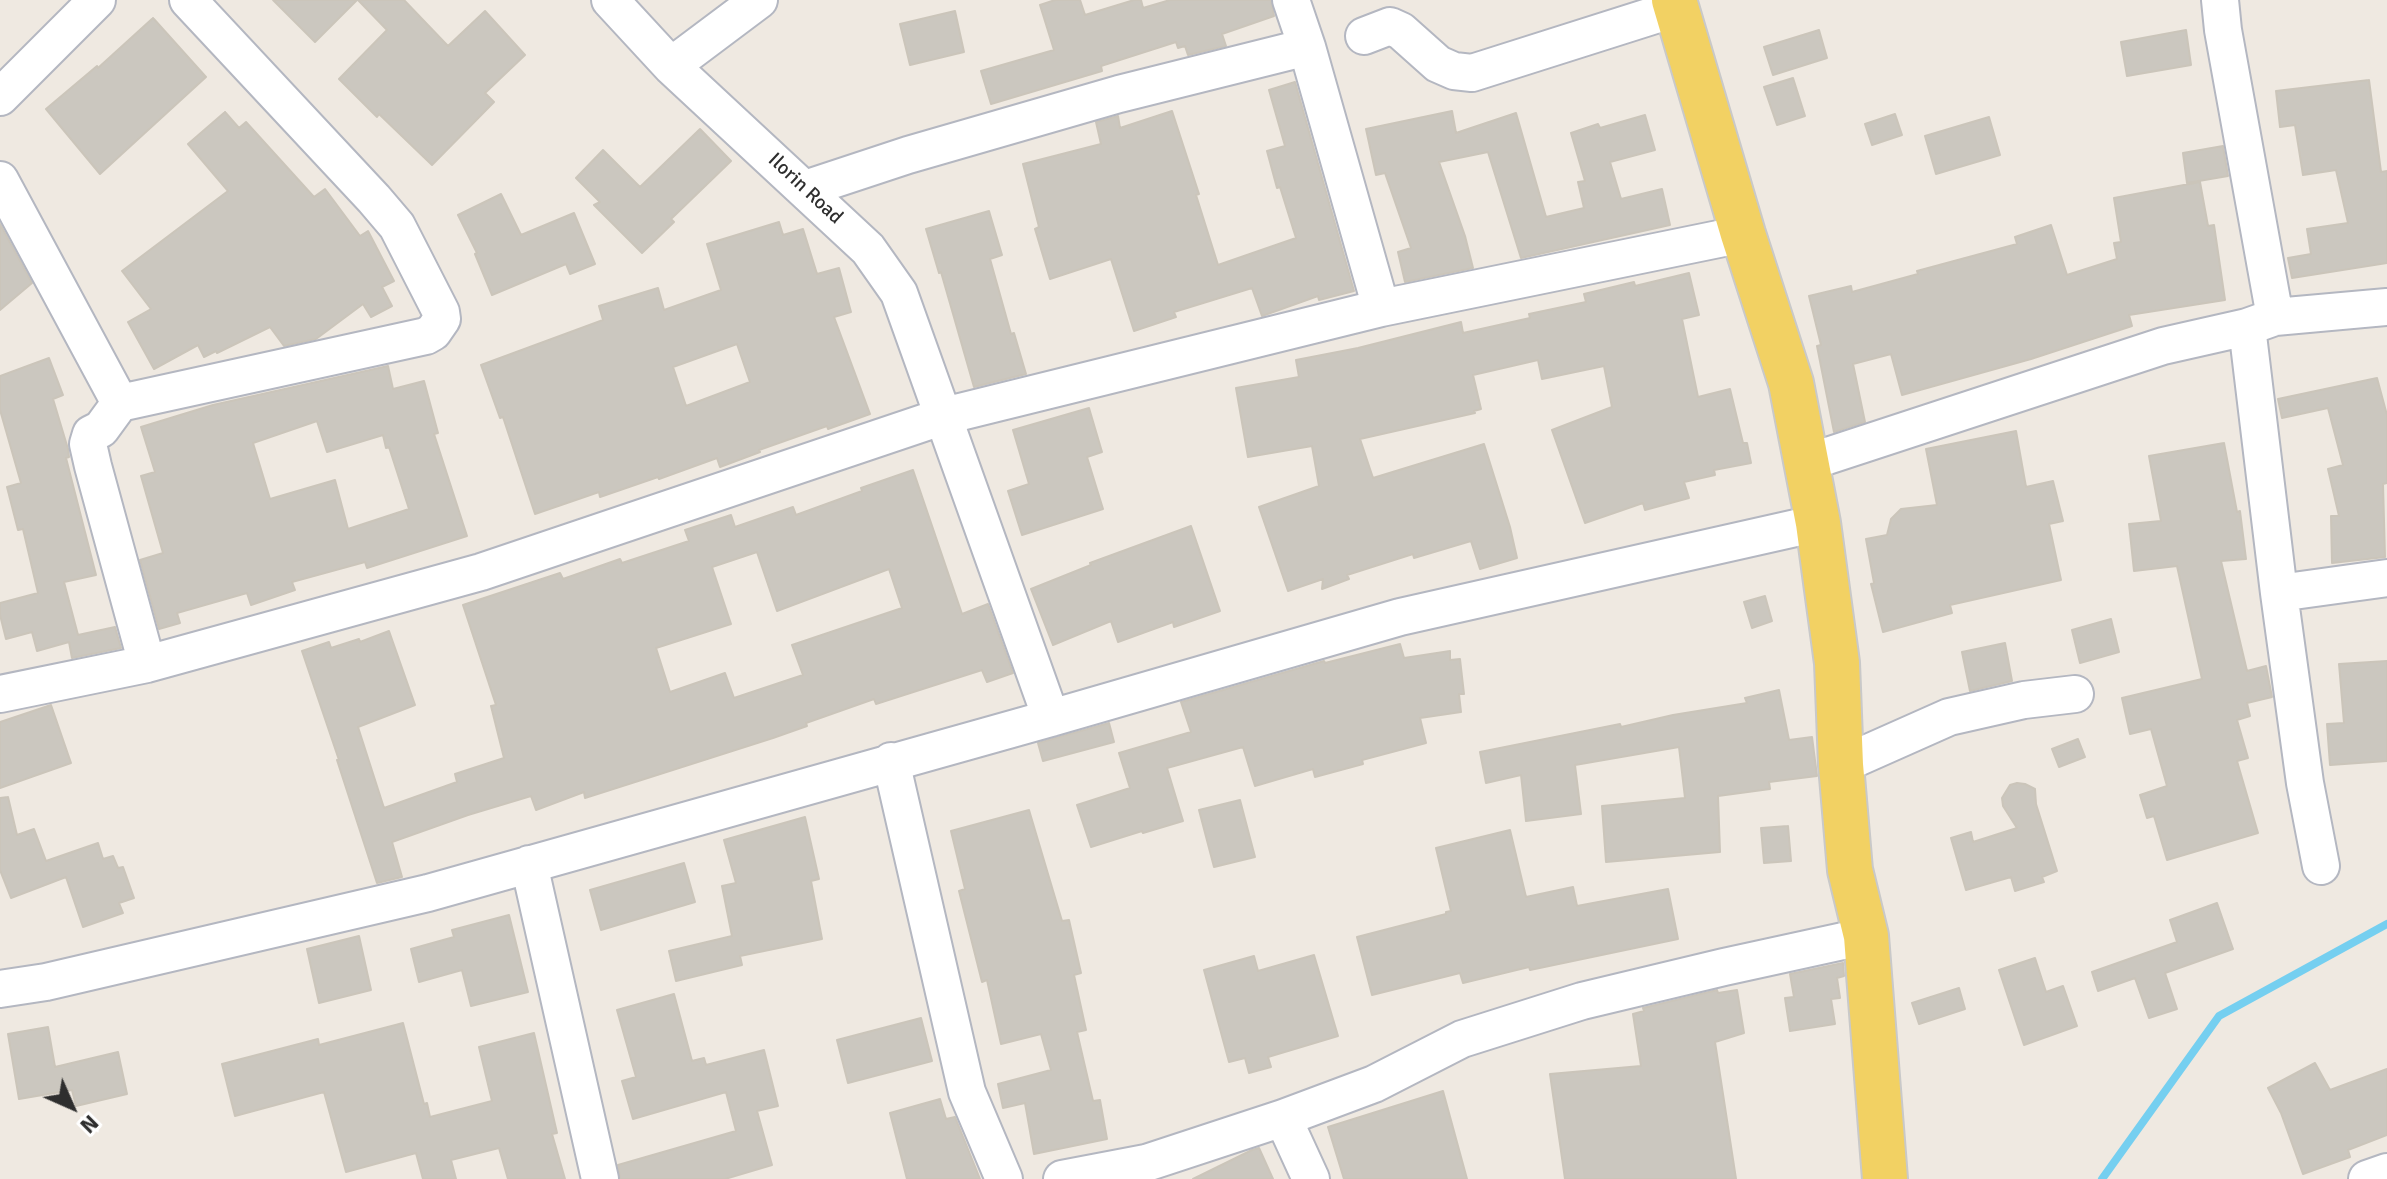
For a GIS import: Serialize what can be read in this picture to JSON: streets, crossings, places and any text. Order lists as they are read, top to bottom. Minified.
{"streets":{"street":["Ilorin Road"]},"north":"bottom right"}
